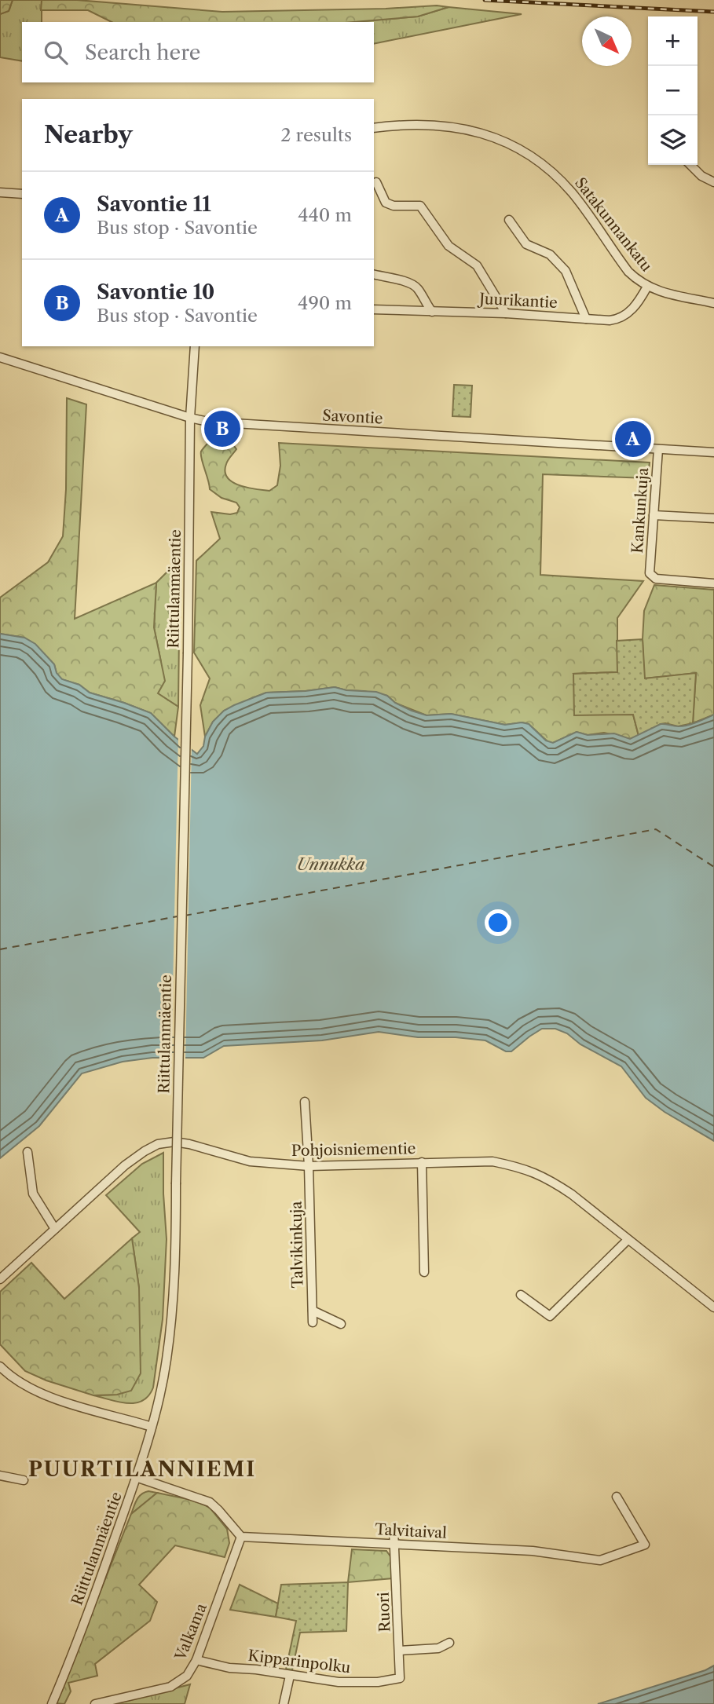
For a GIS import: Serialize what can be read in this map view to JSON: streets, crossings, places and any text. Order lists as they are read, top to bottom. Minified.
{"streets":{"street":["Satakunnankatu","Juurikantie","Savontie","Kankunkuja","Riittulanmäentie","Pohjoisniementie","Talvikinkuja","Talvitaival","Ruori","Valkama","Kipparinpolku"]},"crossings":[["Satakunnankatu","Juurikantie"],["Savontie","Kankunkuja"],["Savontie","Riittulanmäentie"],["Pohjoisniementie","Talvikinkuja"],["Talvitaival","Ruori"],["Talvitaival","Valkama"],["Ruori","Kipparinpolku"],["Valkama","Kipparinpolku"]],"districts":["PUURTILANNIEMI"],"water":["Unnukka"],"north":"bottom right","page":{"map_buttons":["+","−"],"search":"Search here","heading":["Nearby","2 results"],"list":[{"mark":"A","name":"Savontie 11","note":"Bus stop · Savontie","value":"440 m"},{"mark":"B","name":"Savontie 10","note":"Bus stop · Savontie","value":"490 m"}],"pins":["B","A"]}}
